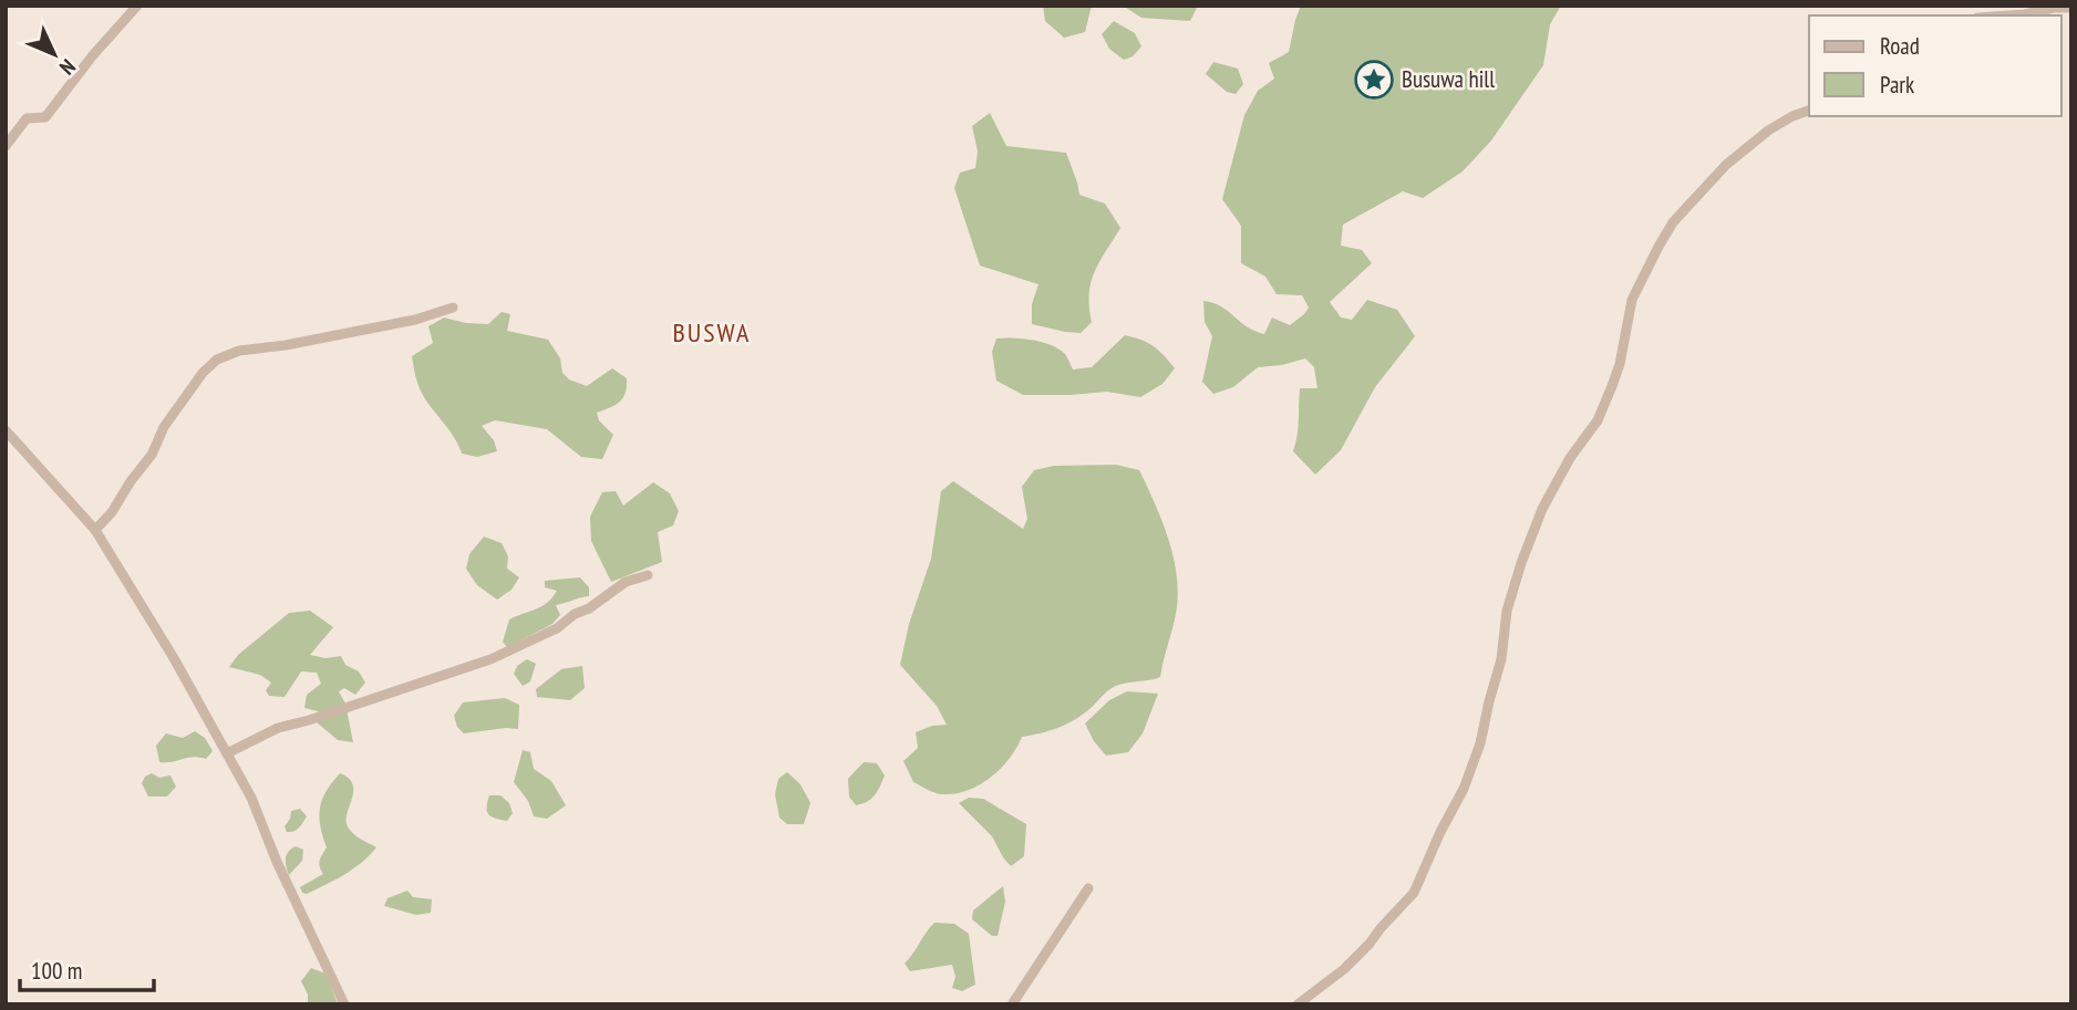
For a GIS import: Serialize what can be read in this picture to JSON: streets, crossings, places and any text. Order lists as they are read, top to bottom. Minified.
{"districts":["BUSWA"],"places":{"place":["Busuwa hill"]},"legend":["Road","Park"],"scale_bar":"100 m","north":"bottom right"}
